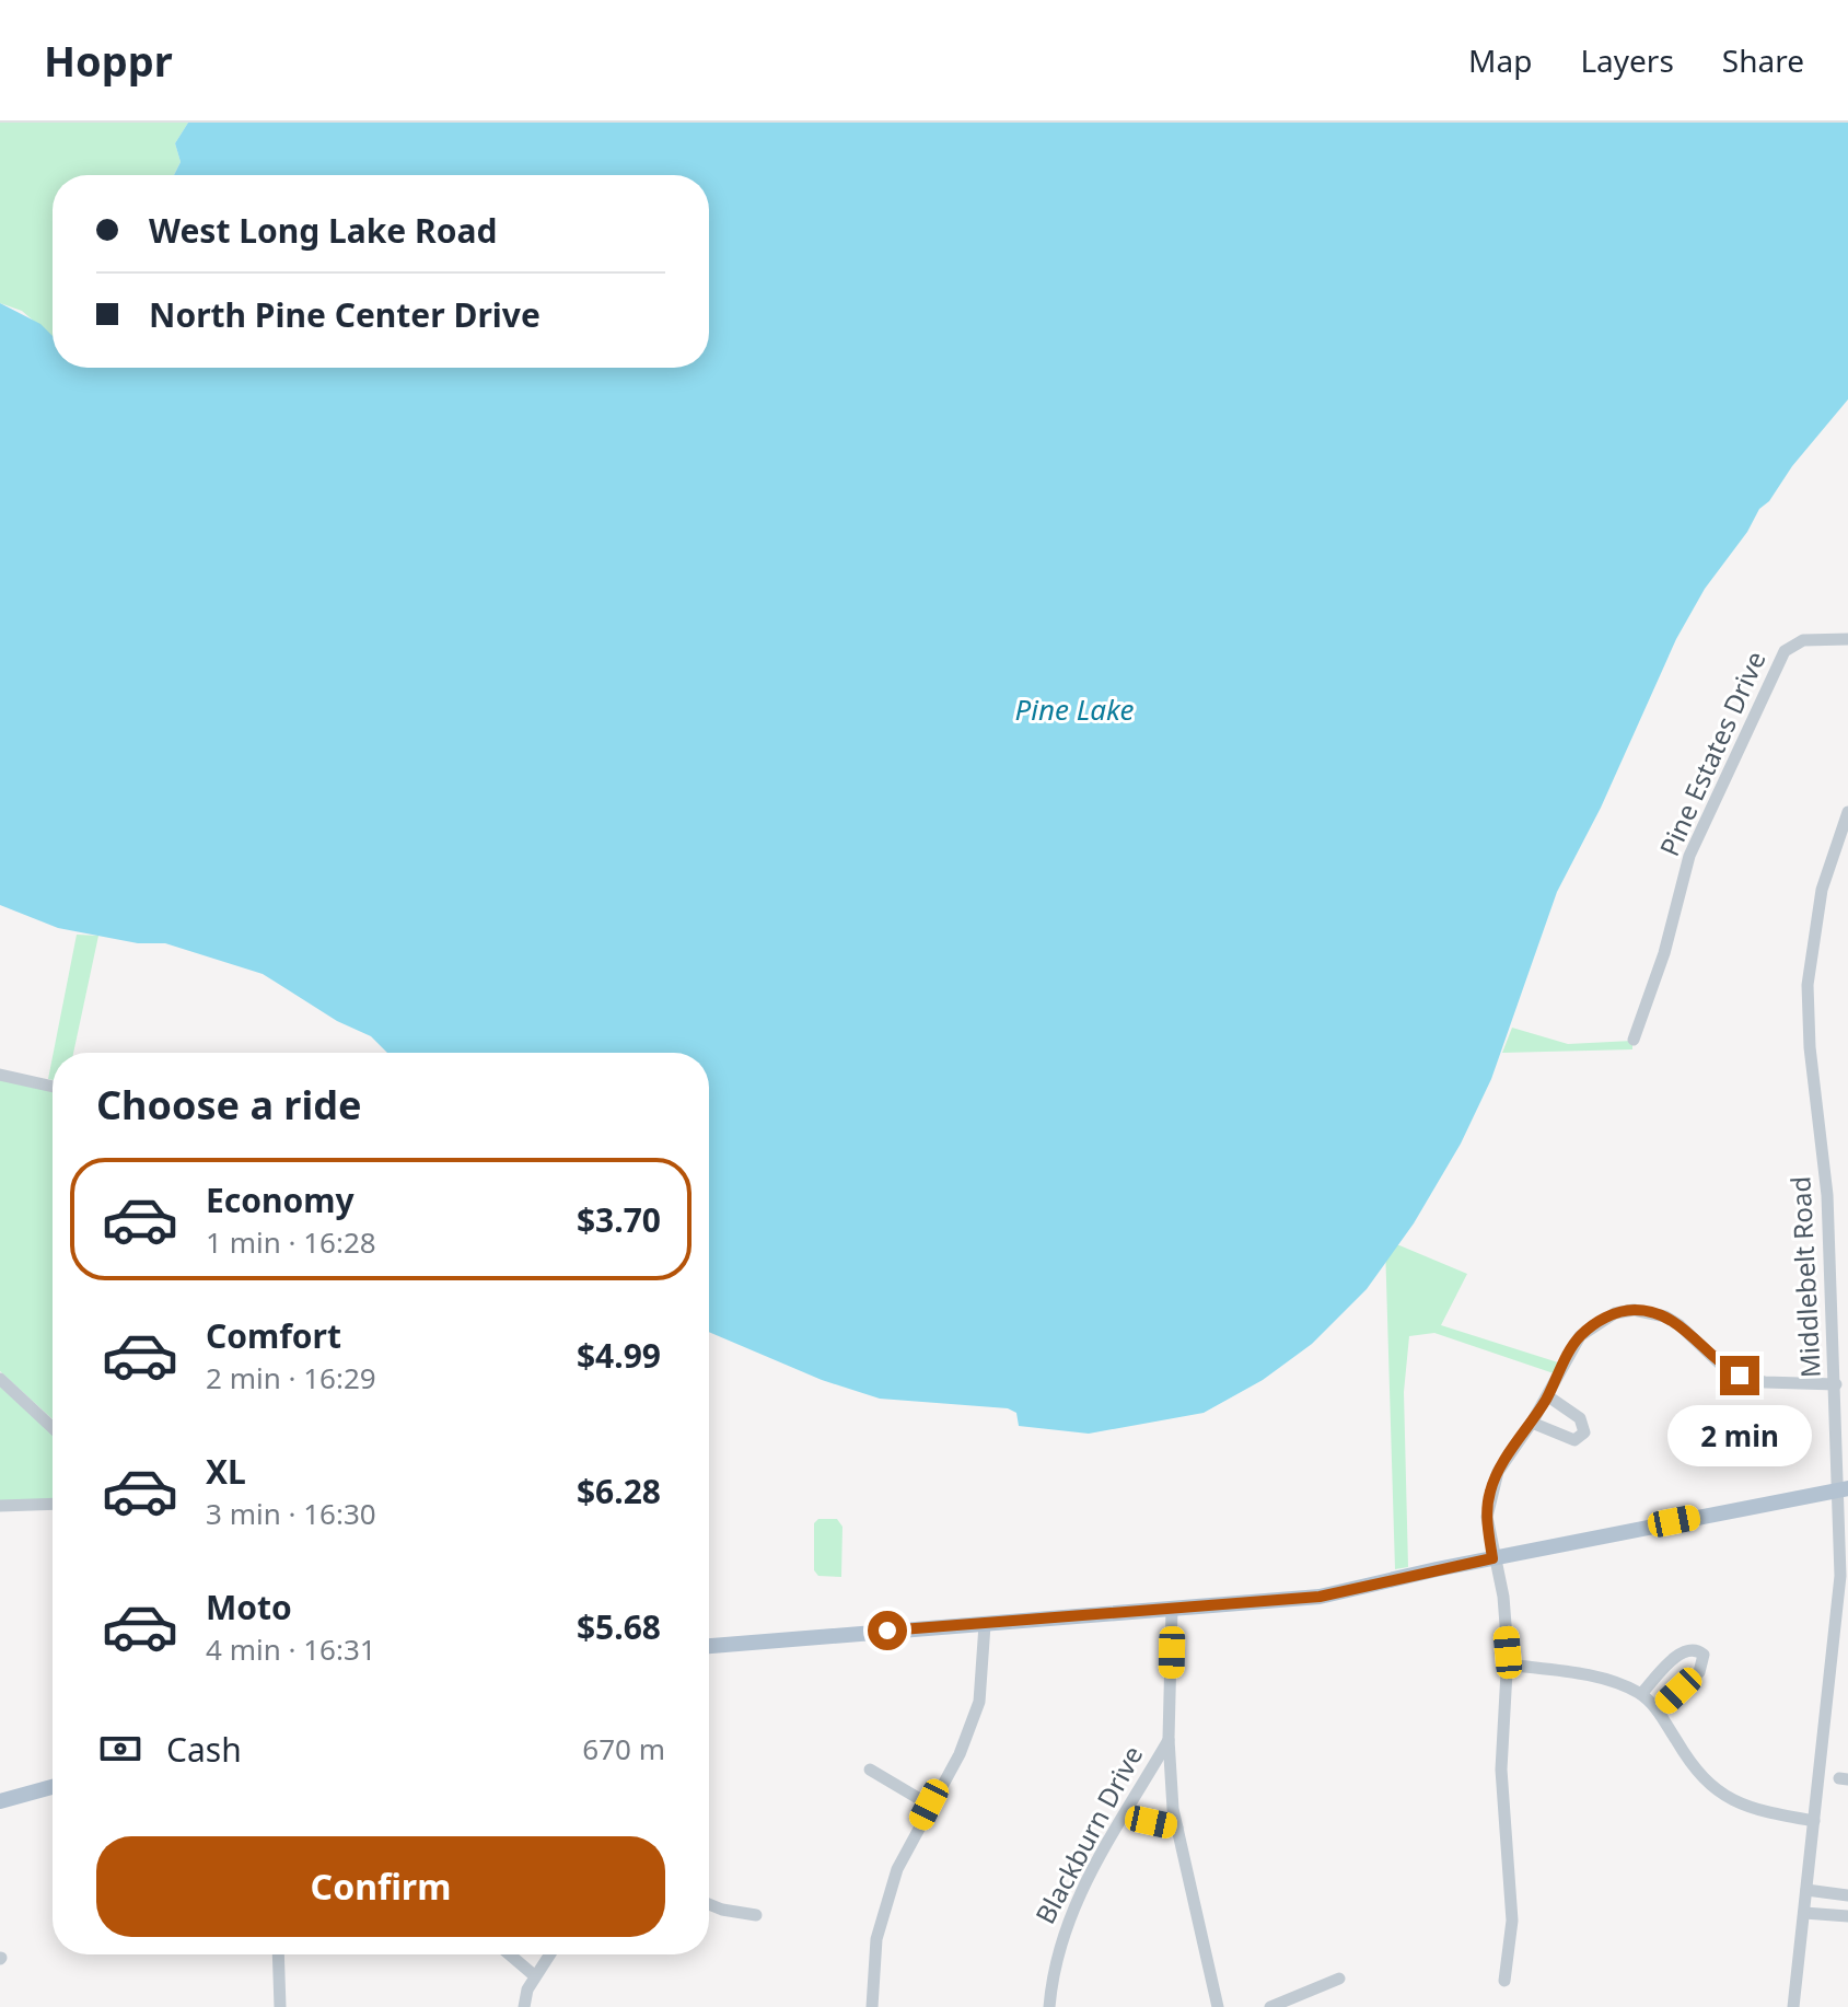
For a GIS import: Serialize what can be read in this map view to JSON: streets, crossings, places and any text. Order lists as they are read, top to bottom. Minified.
{"streets":{"street":["Pine Estates Drive","Middlebelt Road","Blackburn Drive"]},"water":["Pine Lake"],"page":{"header":"Hoppr","nav":["Map","Layers","Share"],"banner":["West Long Lake Road","North Pine Center Drive"],"heading":"Choose a ride","list":[{"name":"Economy","note":"1 min · 16:28","value":"$3.70"},{"name":"Comfort","note":"2 min · 16:29","value":"$4.99"},{"name":"XL","note":"3 min · 16:30","value":"$6.28"},{"name":"Moto","note":"4 min · 16:31","value":"$5.68"}],"bubble":"2 min","pay":["Cash","670 m"],"buttons":"Confirm"}}
